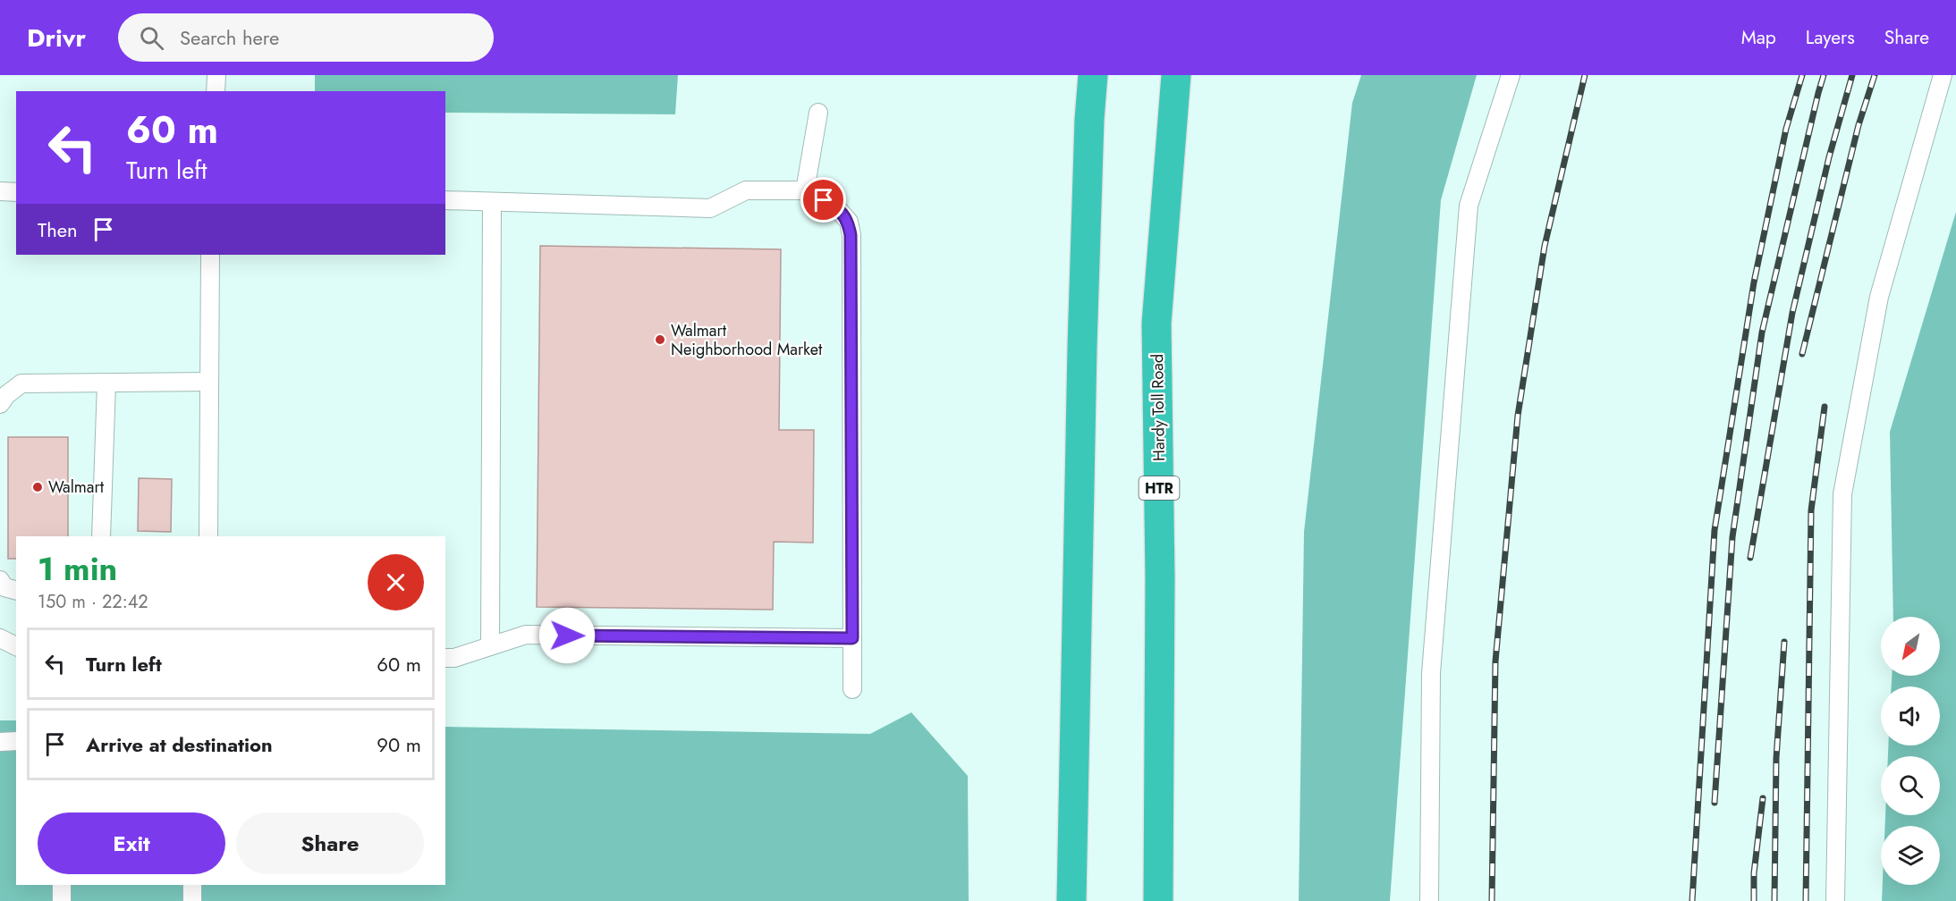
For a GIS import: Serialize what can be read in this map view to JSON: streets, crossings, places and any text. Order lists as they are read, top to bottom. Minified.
{"streets":{"highway":["Hardy Toll Road","HTR"]},"places":["Walmart Neighborhood Market","Walmart"],"north":"bottom left","page":{"header":"Drivr","search":"Search here","nav":["Map","Layers","Share"],"turn":["60 m","Turn left"],"then":"Then","heading":["1 min","150 m · 22:42"],"list":[{"name":"Turn left","value":"60 m"},{"name":"Arrive at destination","value":"90 m"}],"buttons":["Exit","Share"]}}
